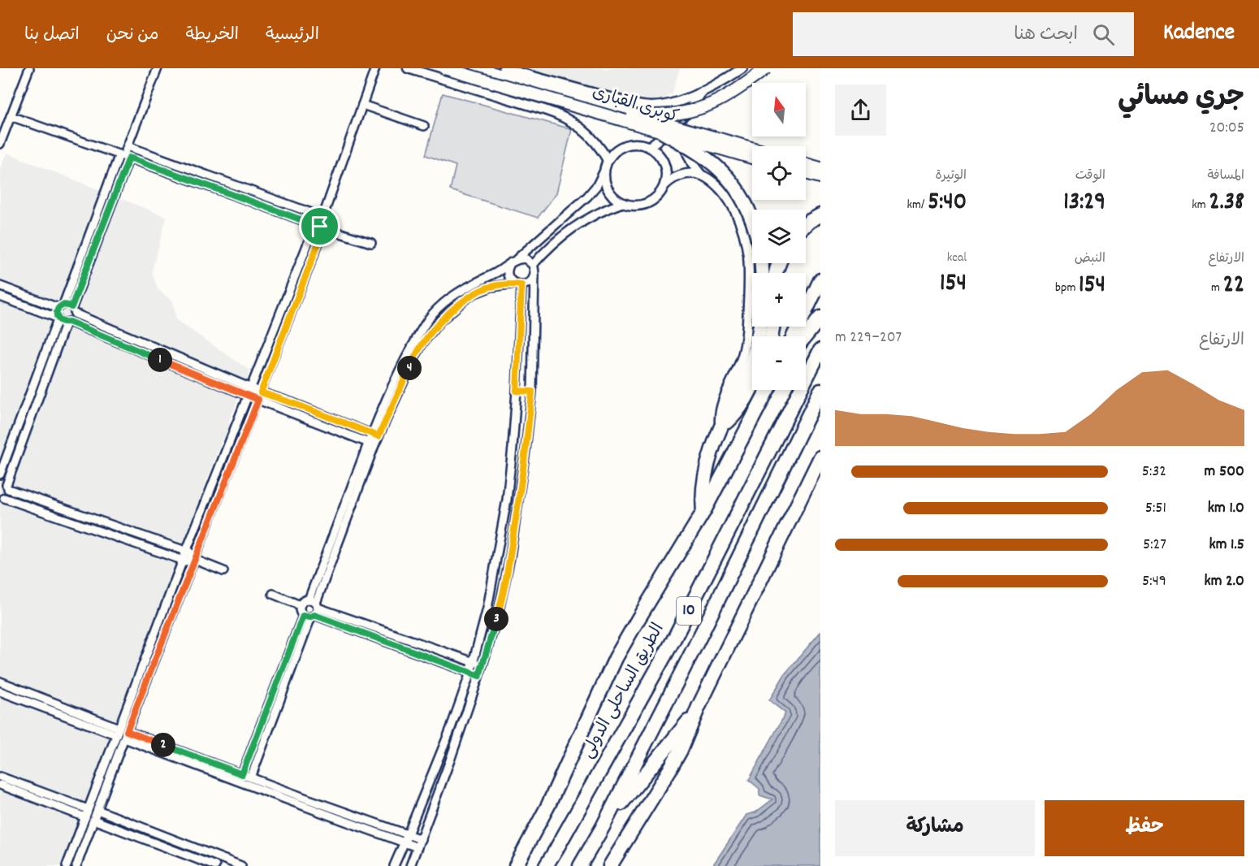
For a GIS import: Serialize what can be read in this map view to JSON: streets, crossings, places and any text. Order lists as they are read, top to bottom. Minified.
{"streets":{"highway":["10","الطريق الساحلى الدولى"],"main road":["كوبرى القبارى"]},"north":"top","page":{"header":"Kadence","search":"ابحث هنا","nav":["الرئيسية","الخريطة","من نحن","اتصل بنا"],"heading":["جري مسائي","20:05"],"map_buttons":["+","−"],"stats":[["المسافة","2.38 km"],["الوقت","13:29"],["الوتيرة","5:40 /km"],["الارتفاع","22 m"],["النبض","154 bpm"],["kcal","154"]],"chart":["الارتفاع","207–229 m"],"pins":["1","4","3","2"],"list":[{"name":"500 m","note":"5:32"},{"name":"1.0 km","note":"5:51"},{"name":"1.5 km","note":"5:27"},{"name":"2.0 km","note":"5:49"}],"buttons":["حفظ","مشاركة"]}}
